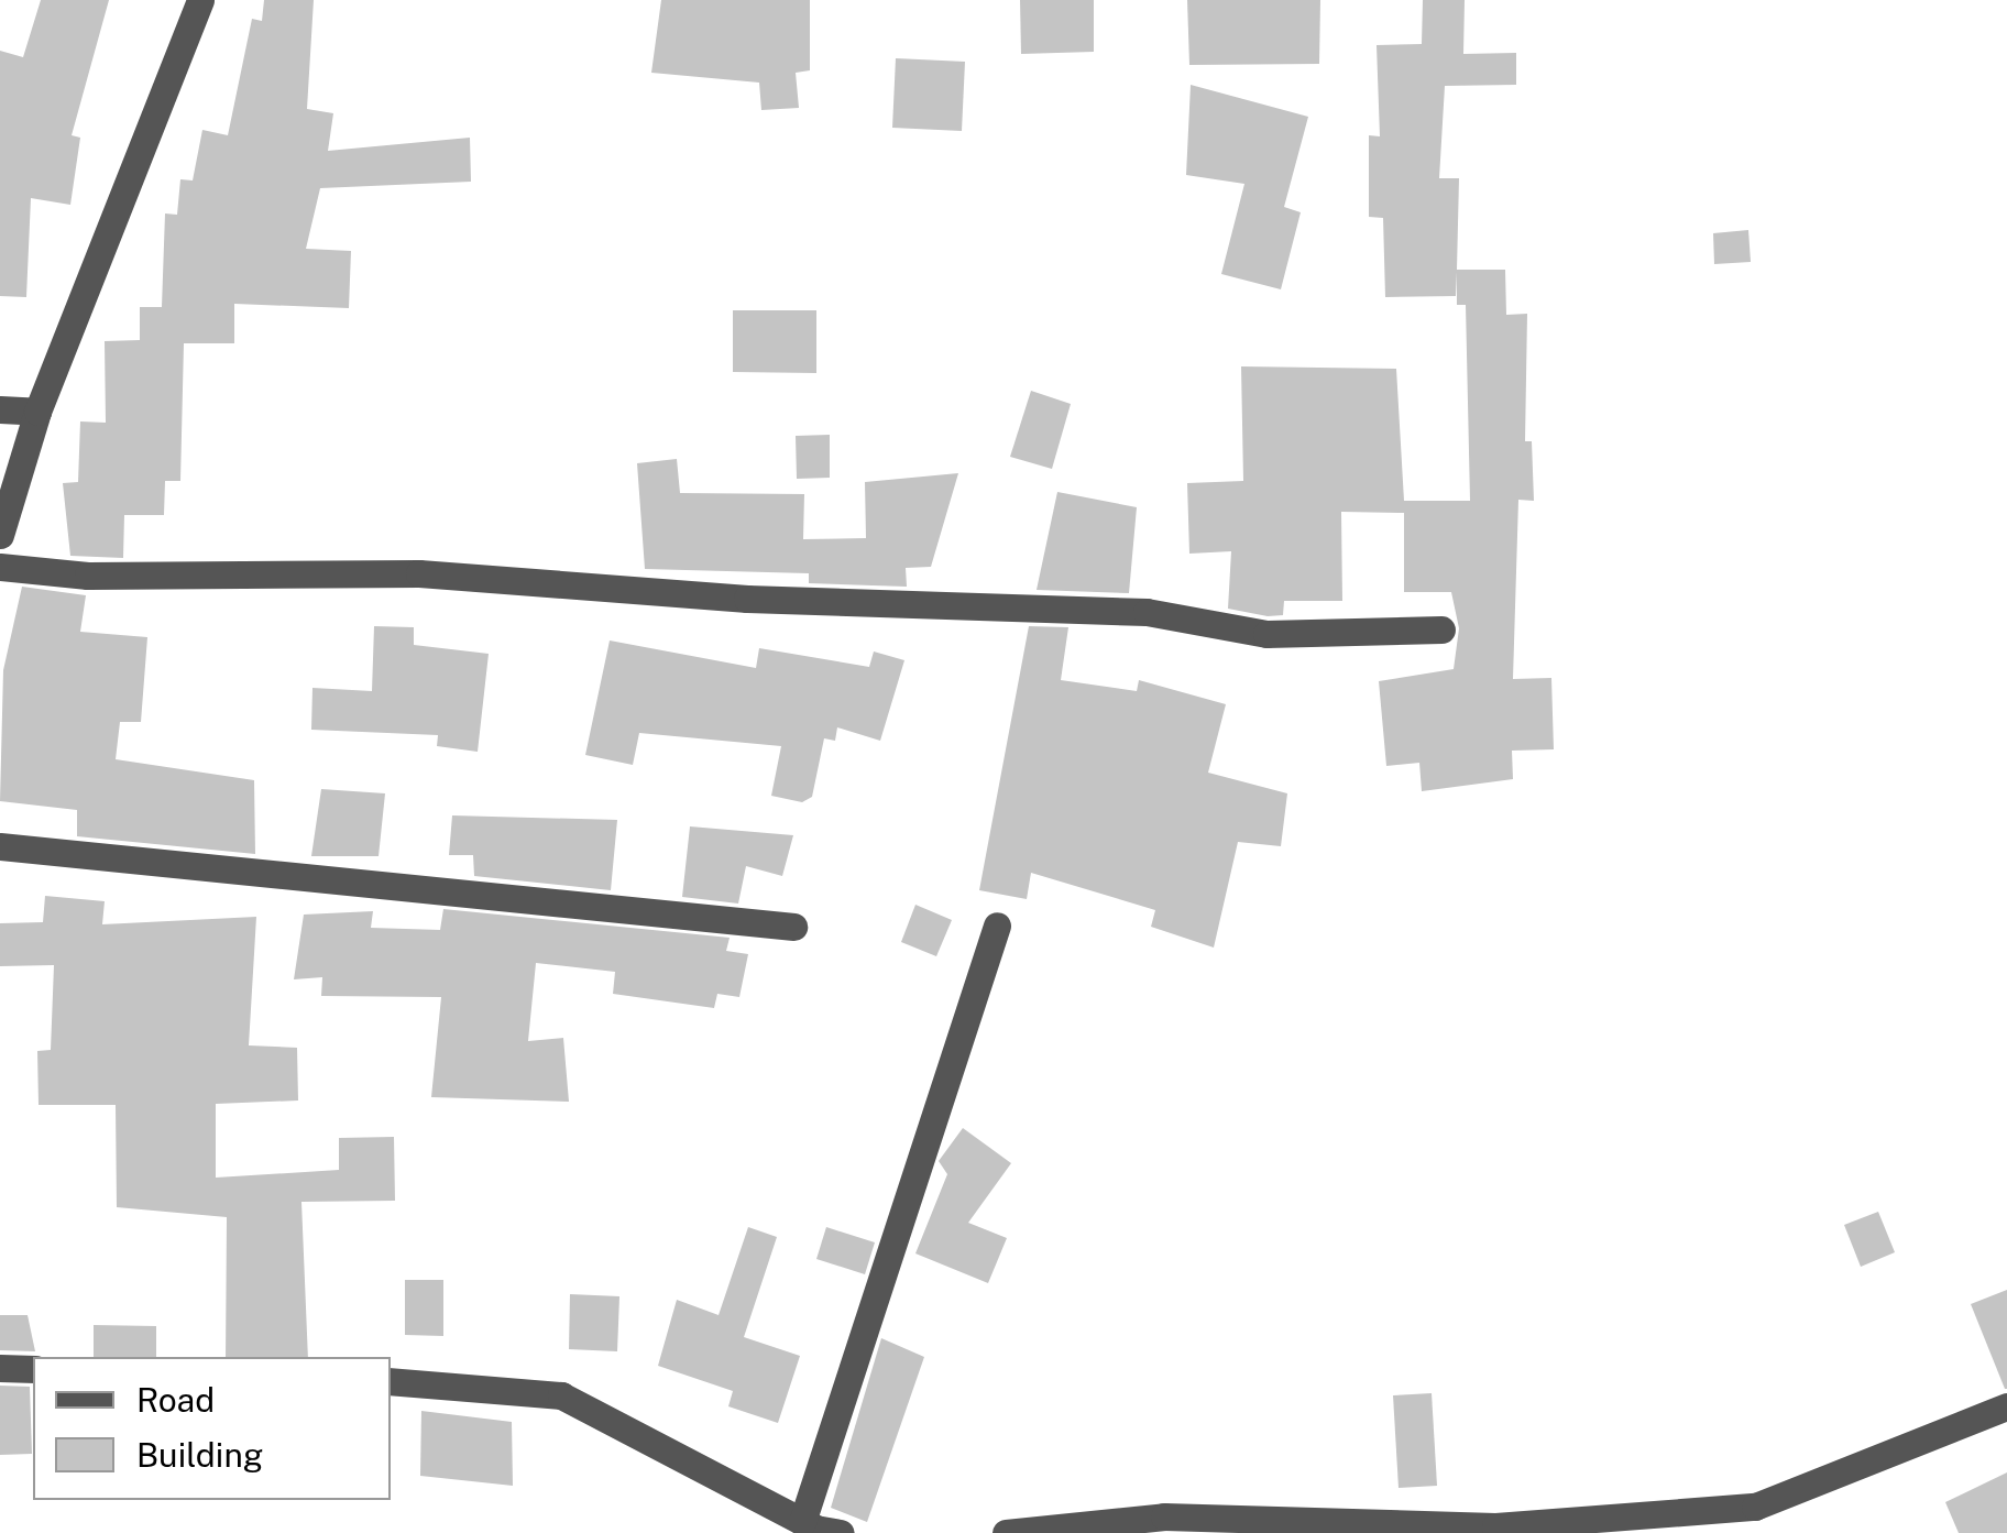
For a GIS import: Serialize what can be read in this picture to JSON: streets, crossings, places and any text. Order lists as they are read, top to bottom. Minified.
{"legend":["Road","Building"]}
